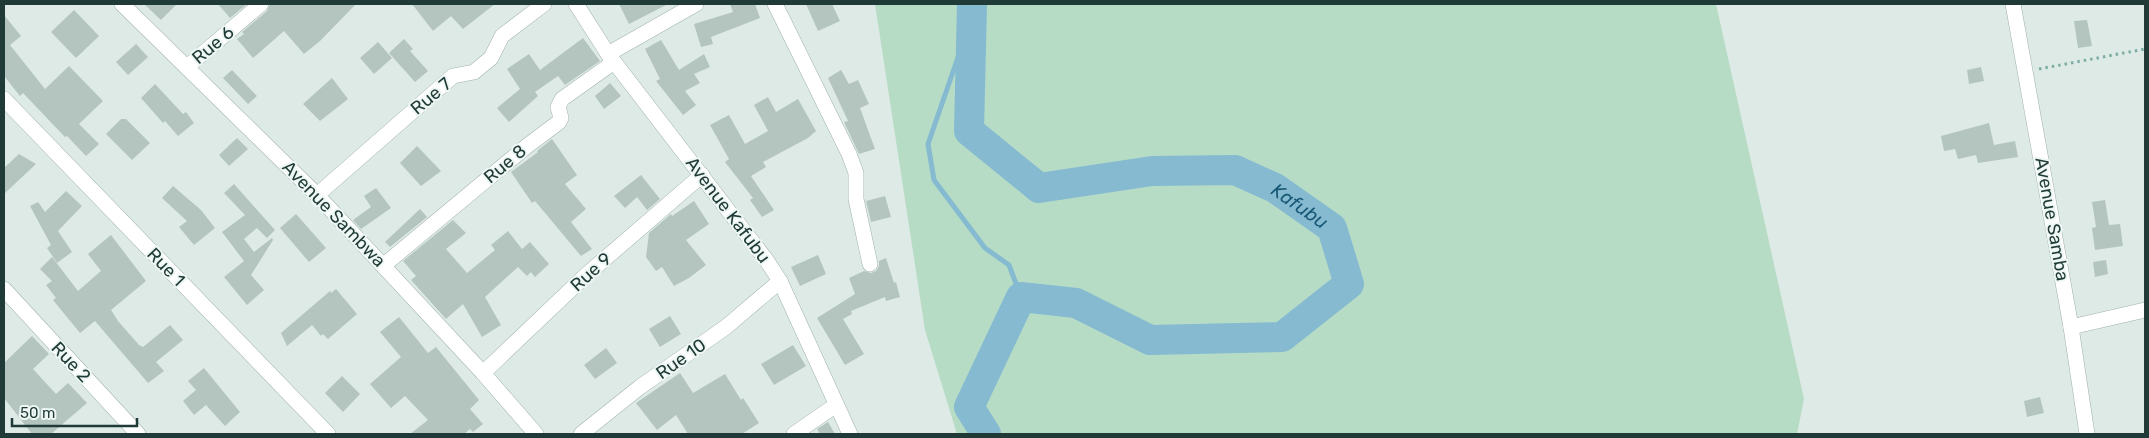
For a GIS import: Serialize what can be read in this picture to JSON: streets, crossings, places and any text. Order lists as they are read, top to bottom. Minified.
{"streets":{"street":["Rue 6","Rue 7","Rue 8","Avenue Kafubu","Avenue Sambwa","Avenue Samba","Rue 1","Rue 9","Rue 10","Rue 2"]},"crossings":[["Rue 6","Avenue Sambwa"],["Rue 7","Avenue Sambwa"],["Rue 8","Avenue Kafubu"],["Rue 8","Avenue Sambwa"],["Avenue Kafubu","Rue 9"],["Avenue Kafubu","Rue 10"],["Avenue Sambwa","Rue 9"]],"water":["Kafubu"],"scale_bar":"50 m"}
